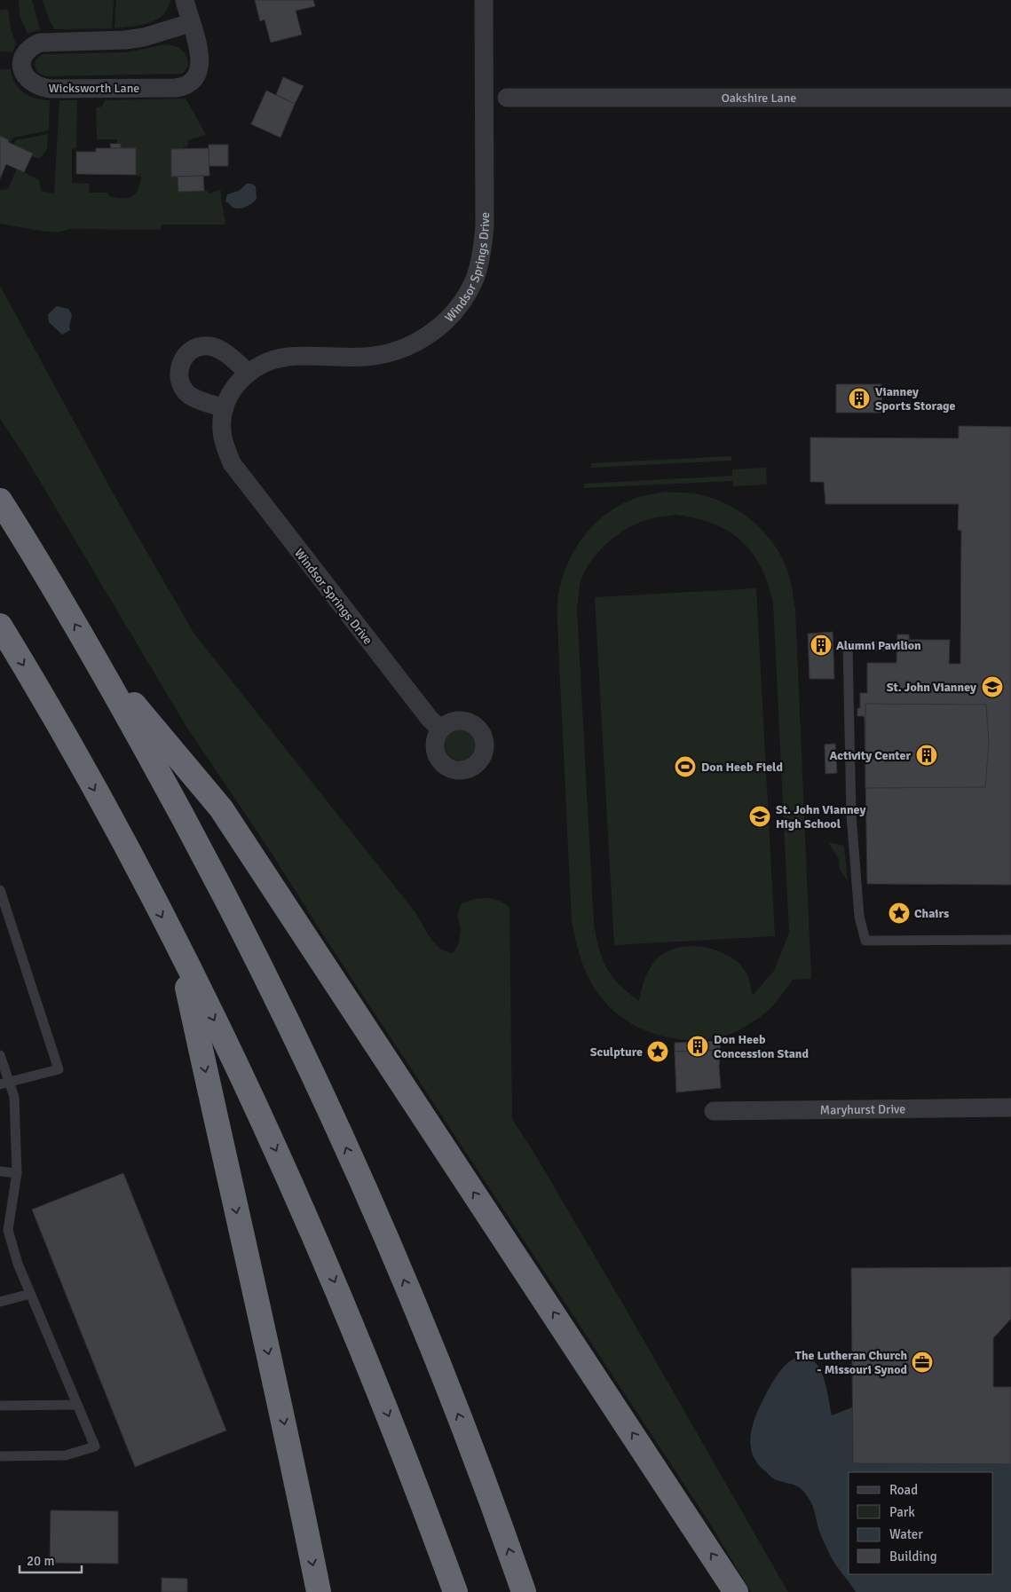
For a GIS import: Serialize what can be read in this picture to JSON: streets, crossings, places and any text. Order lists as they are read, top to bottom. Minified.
{"streets":{"street":["Wicksworth Lane","Oakshire Lane","Windsor Springs Drive","Maryhurst Drive"]},"places":{"building":["Vianney Sports Storage","Alumni Pavilion","Activity Center","Don Heeb Concession Stand"],"school or university":["St. John Vianney","St. John Vianney High School"],"sports":["Don Heeb Field"],"place":["Chairs","Sculpture"],"office":["The Lutheran Church - Missouri Synod"]},"legend":["Road","Park","Water","Building"],"scale_bar":"20 m"}
